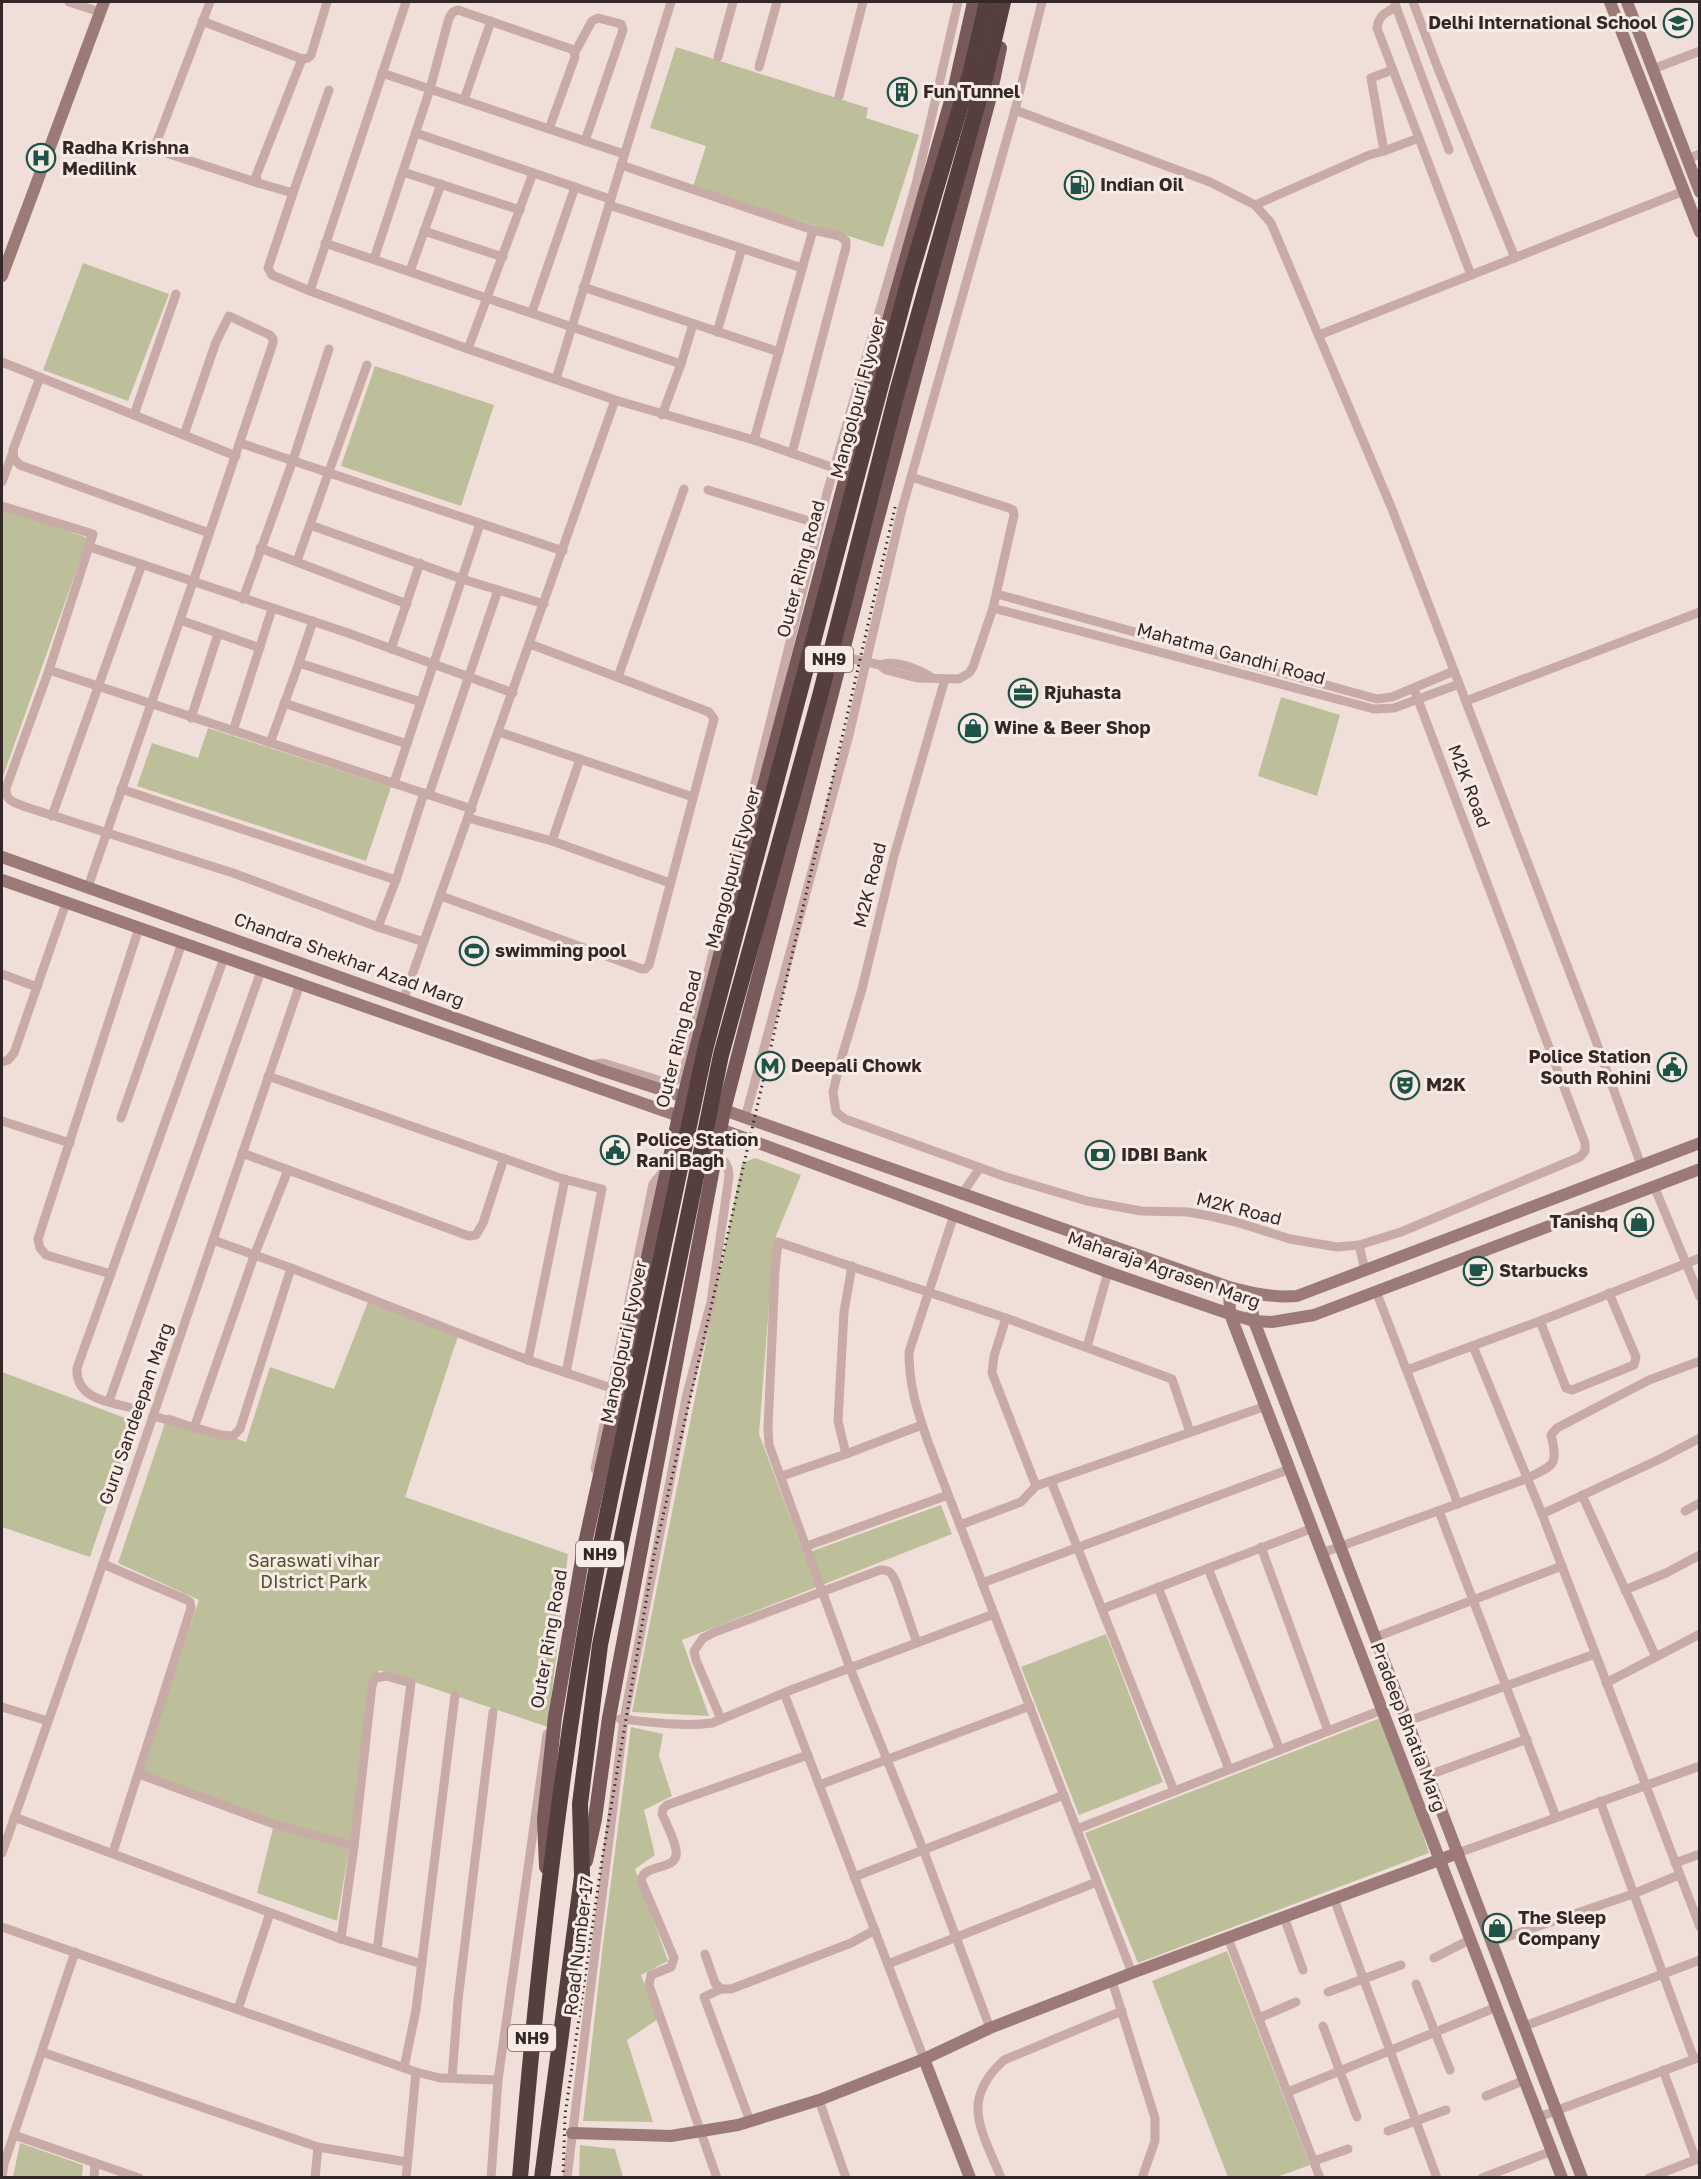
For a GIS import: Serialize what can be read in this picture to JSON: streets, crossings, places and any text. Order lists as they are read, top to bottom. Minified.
{"streets":{"highway":["Mangolpuri Flyover","Outer Ring Road","NH9"],"street":["Mahatma Gandhi Road","M2K Road","Chandra Shekhar Azad Marg","Maharaja Agrasen Marg","Guru Sandeepan Marg","Pradeep Bhatia Marg","Road Number 17"]},"crossings":[["Mangolpuri Flyover","Outer Ring Road"],["Outer Ring Road","Chandra Shekhar Azad Marg"],["Mahatma Gandhi Road","M2K Road"],["Chandra Shekhar Azad Marg","Guru Sandeepan Marg"],["Maharaja Agrasen Marg","Pradeep Bhatia Marg"]],"parks":["Saraswati vihar DIstrict Park"],"places":{"school or university":["Delhi International School"],"building":["Fun Tunnel"],"hospital":["Radha Krishna Medilink"],"fuel station":["Indian Oil"],"office":["Rjuhasta"],"shop":["Wine & Beer Shop","Tanishq","The Sleep Company"],"sports":["swimming pool"],"metro station":["Deepali Chowk"],"public building":["Police Station South Rohini","Police Station Rani Bagh"],"theatre":["M2K"],"bank":["IDBI Bank"],"cafe":["Starbucks"]}}
